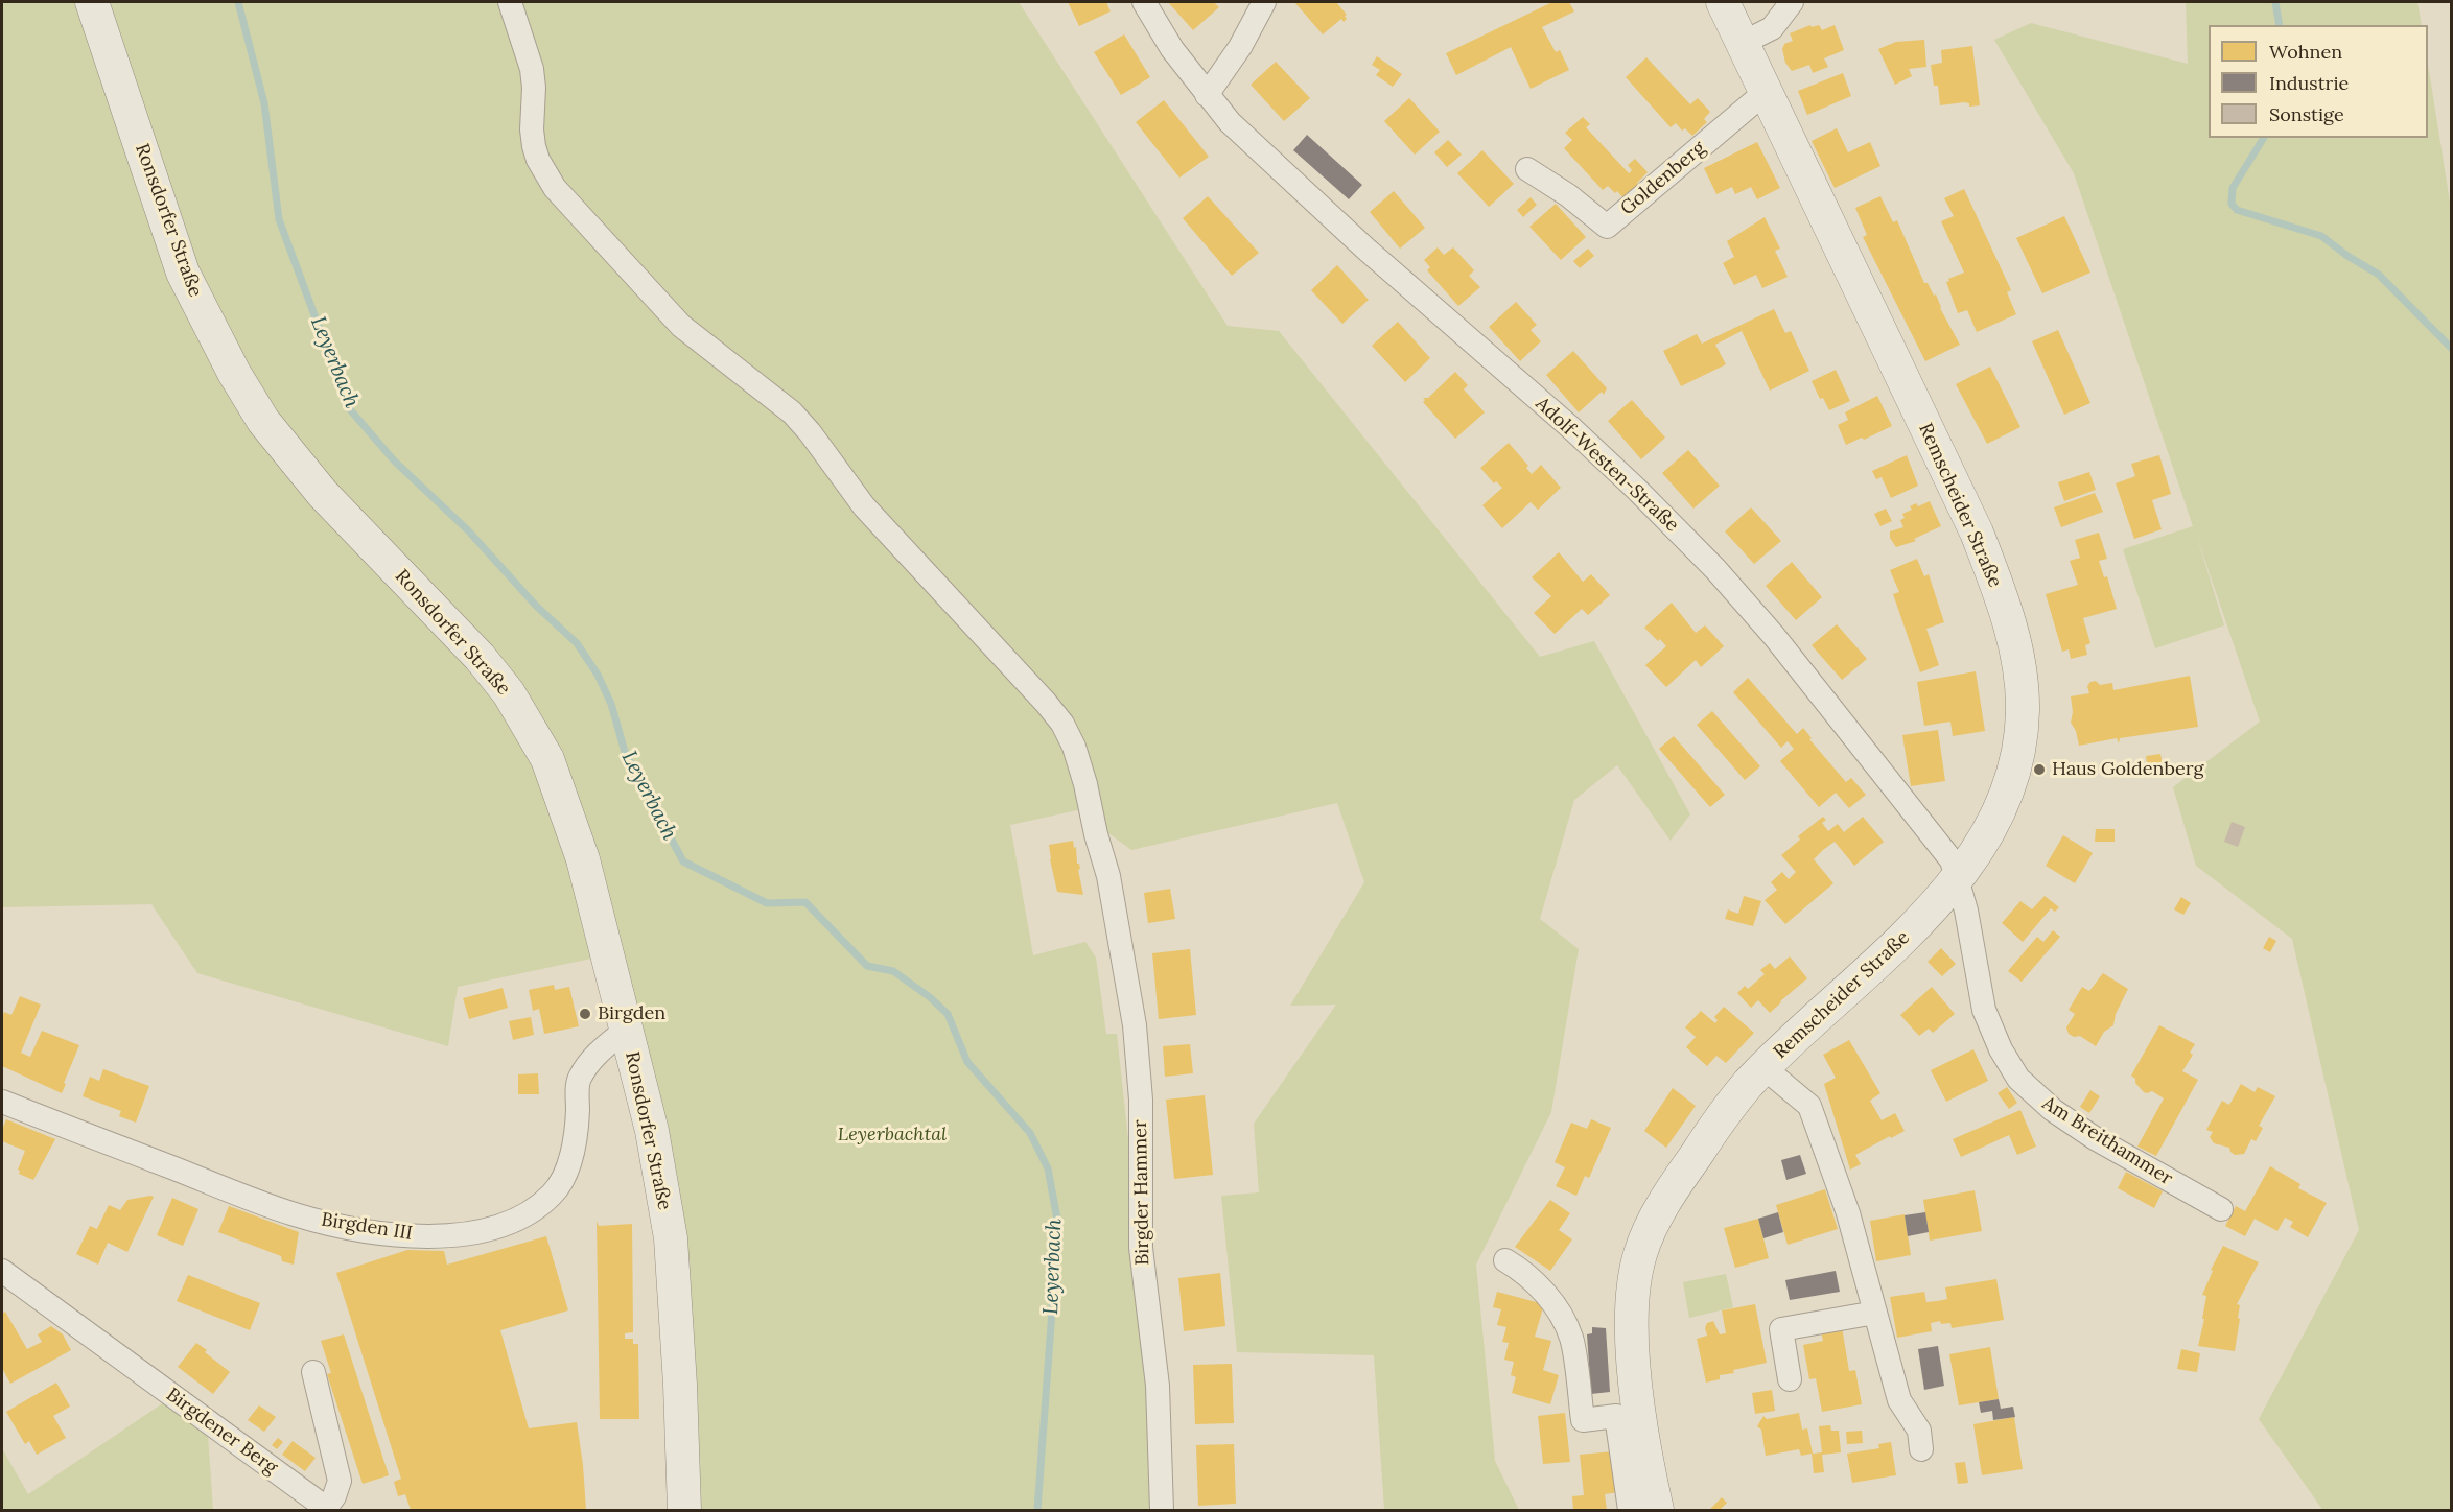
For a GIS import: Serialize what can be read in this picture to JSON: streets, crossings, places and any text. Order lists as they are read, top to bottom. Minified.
{"streets":{"main road":["Ronsdorfer Straße","Remscheider Straße"],"street":["Goldenberg","Adolf-Westen-Straße","Am Breithammer","Birgder Hammer","Birgden III","Birgdener Berg"]},"crossings":[["Goldenberg","Remscheider Straße"],["Ronsdorfer Straße","Birgden III"],["Adolf-Westen-Straße","Remscheider Straße"],["Adolf-Westen-Straße","Am Breithammer"],["Remscheider Straße","Am Breithammer"]],"water":["Leyerbach"],"parks":["Leyerbachtal"],"places":["Haus Goldenberg","Birgden"],"legend":["Wohnen","Industrie","Sonstige"]}
